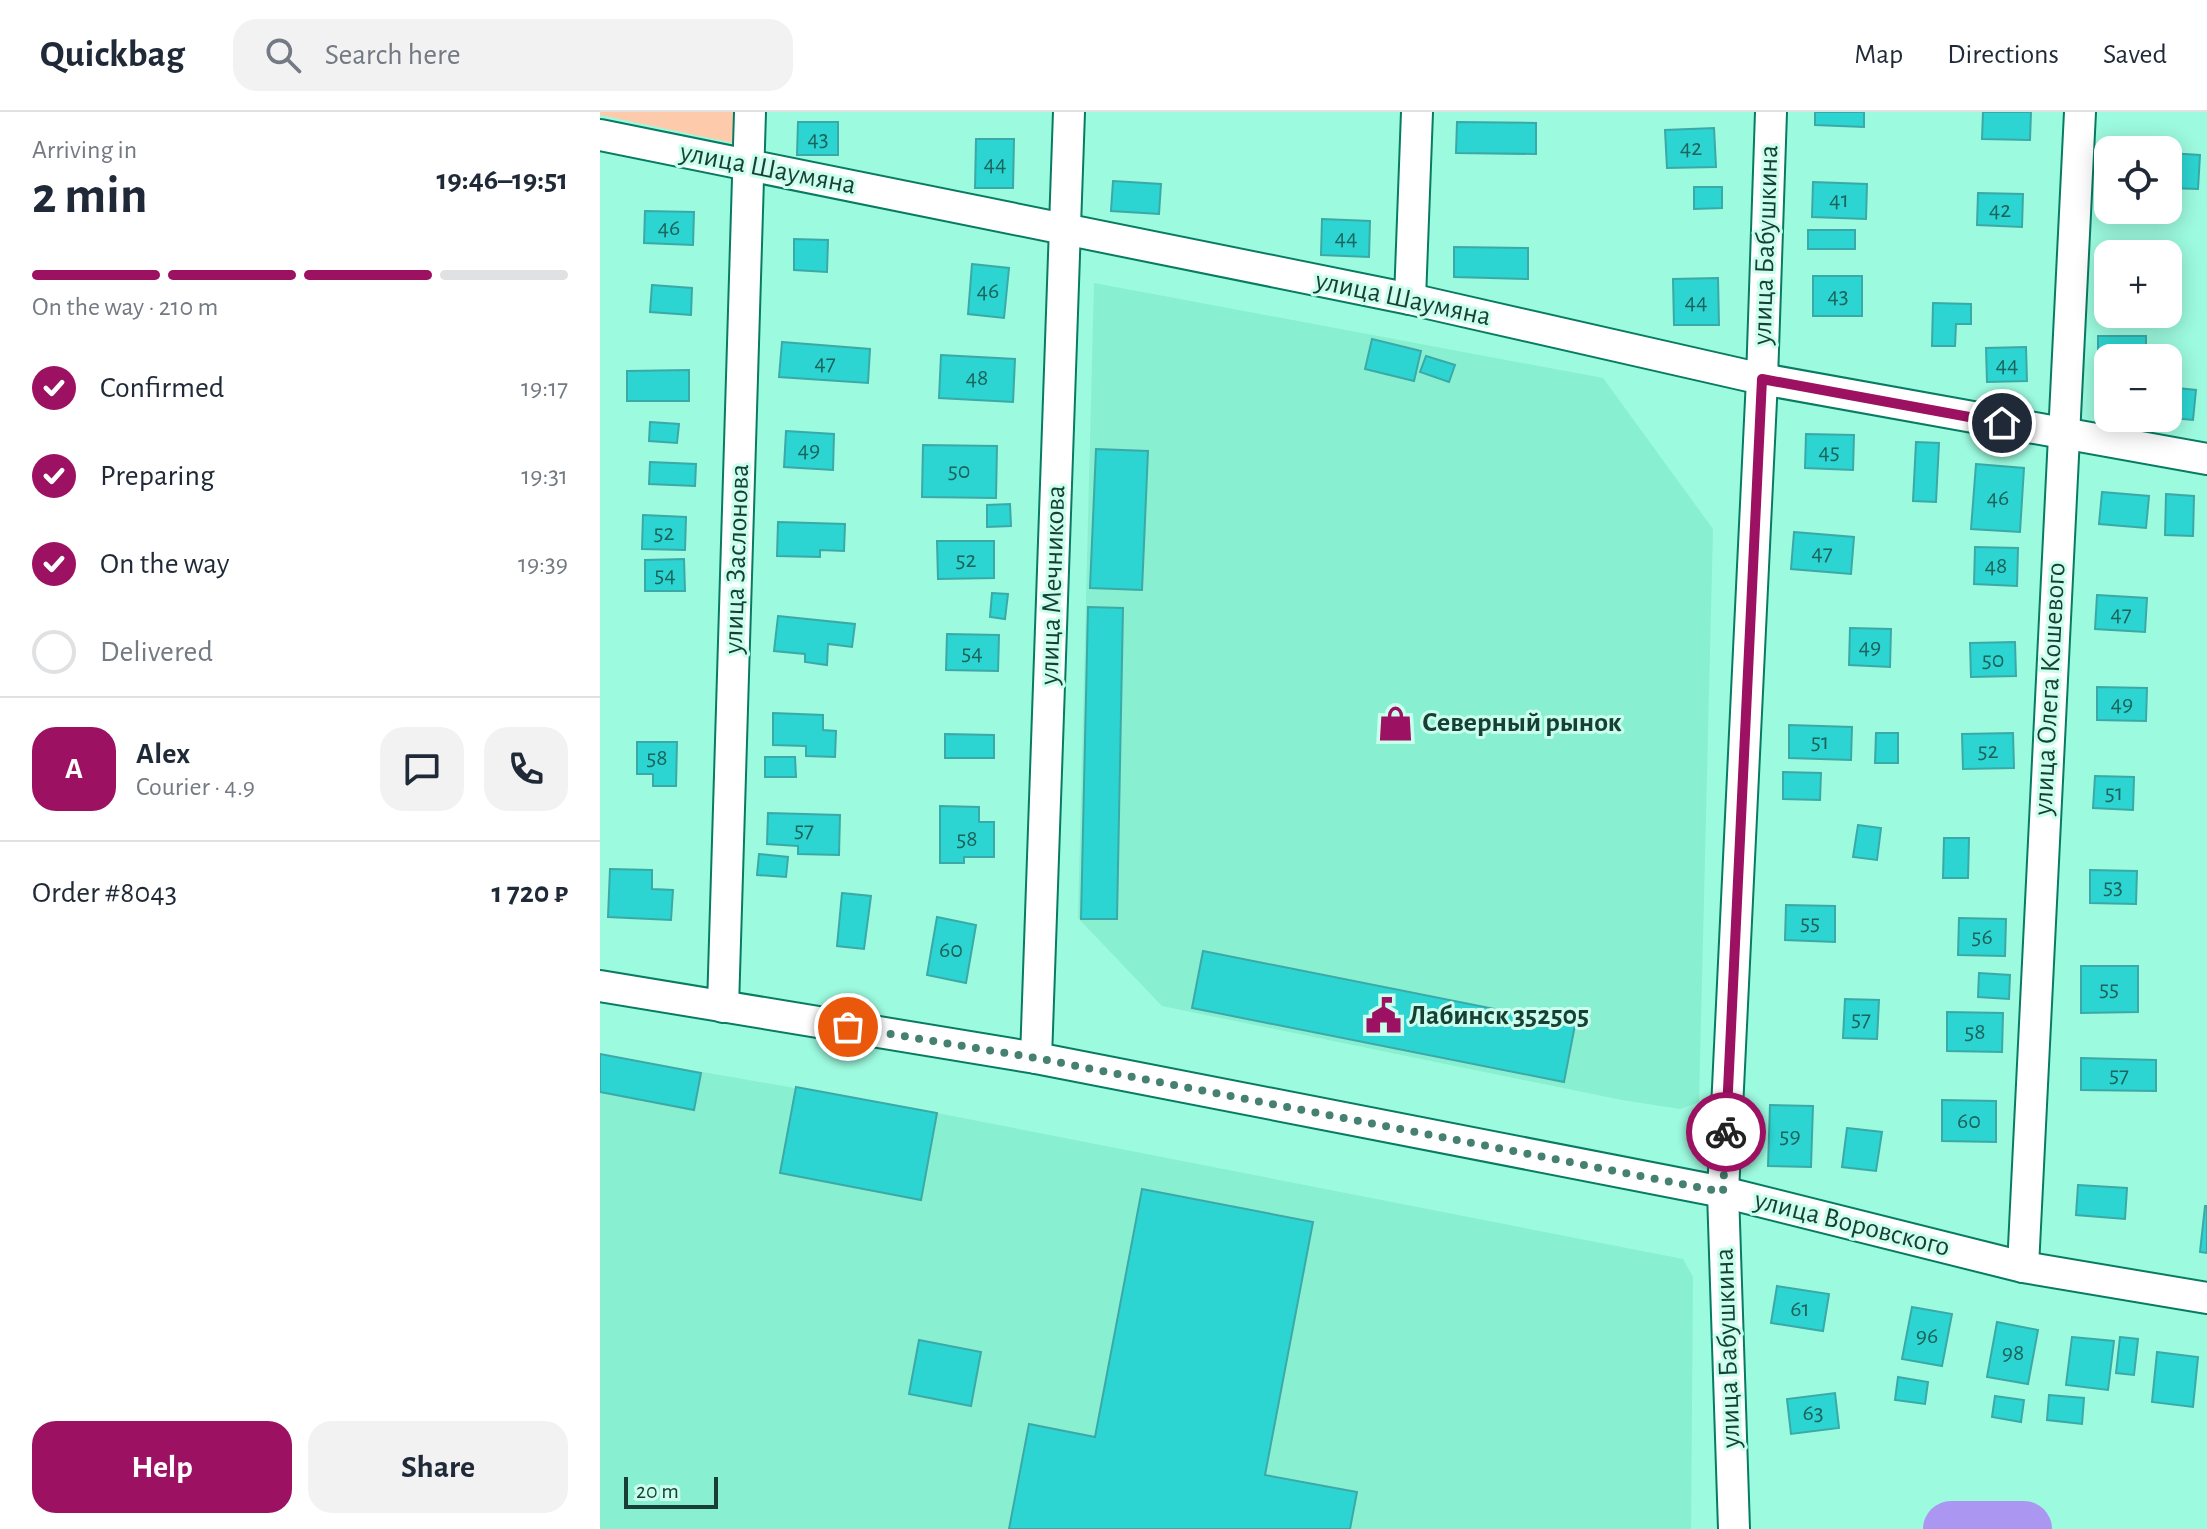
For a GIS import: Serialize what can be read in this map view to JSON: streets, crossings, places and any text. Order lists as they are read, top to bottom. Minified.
{"streets":{"street":["улица Шаумяна","улица Бабушкина","улица Заслонова","улица Мечникова","улица Олега Кошевого","улица Воровского"]},"crossings":[["улица Шаумяна","улица Бабушкина"],["улица Шаумяна","улица Заслонова"],["улица Шаумяна","улица Мечникова"],["улица Шаумяна","улица Олега Кошевого"],["улица Бабушкина","улица Воровского"],["улица Заслонова","улица Воровского"],["улица Мечникова","улица Воровского"],["улица Олега Кошевого","улица Воровского"]],"places":{"shop":["Северный рынок"],"public building":["Лабинск 352505"]},"house_numbers":["43","42","44","41","42","46","44","46","43","44","47","44","48","49","45","50","46","52","47","52","48","54","47","49","54","50","49","51","52","58","51","57","58","53","55","56","60","55","57","58","57","60","59","61","96","98","63"],"scale_bar":"20 m","page":{"header":"Quickbag","search":"Search here","nav":["Map","Directions","Saved"],"heading":["2 min","Arriving in","19:46–19:51"],"panel":["Alex","Courier · 4.9","Order #8043","1 720 ₽"],"map_buttons":["+","−"],"bar":"On the way · 210 m","list":[["Confirmed","19:17"],["Preparing","19:31"],["On the way","19:39"],"Delivered"],"round":"A","buttons":["Help","Share"],"scale":"20 m"}}
